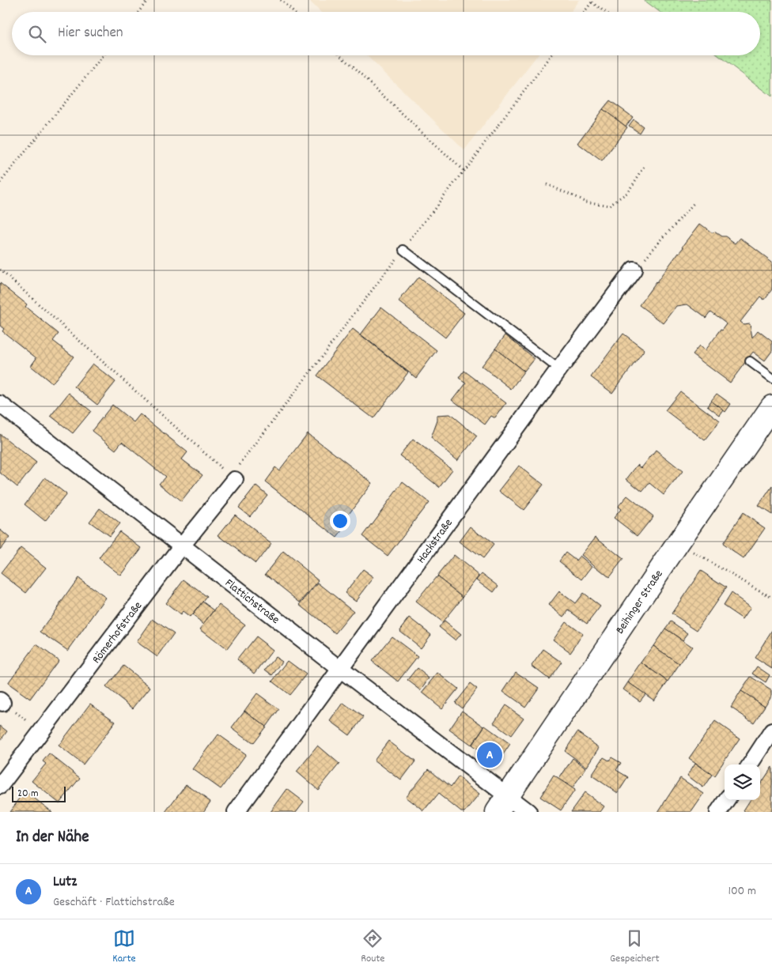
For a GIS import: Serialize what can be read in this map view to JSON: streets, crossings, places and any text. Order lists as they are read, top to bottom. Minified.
{"streets":{"main road":["Beihinger Straße"],"street":["Hackstraße","Flattichstraße","Römerhofstraße"]},"crossings":[["Hackstraße","Flattichstraße"],["Flattichstraße","Beihinger Straße"],["Flattichstraße","Römerhofstraße"]],"scale_bar":"20 m","page":{"search":"Hier suchen","pins":"A","scale":"20 m","heading":"In der Nähe","list":[{"mark":"A","name":"Lutz","note":"Geschäft · Flattichstraße","value":"100 m"}],"nav":["Karte","Route","Gespeichert"]}}
